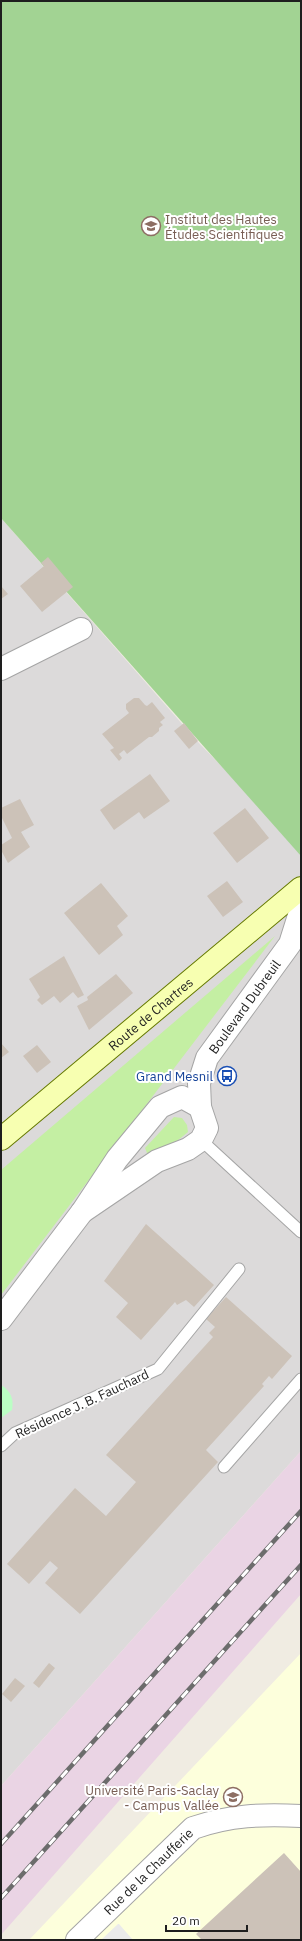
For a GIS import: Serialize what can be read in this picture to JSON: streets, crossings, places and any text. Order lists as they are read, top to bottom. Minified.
{"streets":{"main road":["Route de Chartres"],"street":["Boulevard Dubreuil","Rue de la Chaufferie"],"lane":["Résidence J. B. Fauchard"]},"places":{"school or university":["Institut des Hautes Études Scientifiques","Université Paris-Saclay - Campus Vallée"],"bus stop":["Grand Mesnil"]},"scale_bar":"20 m"}
